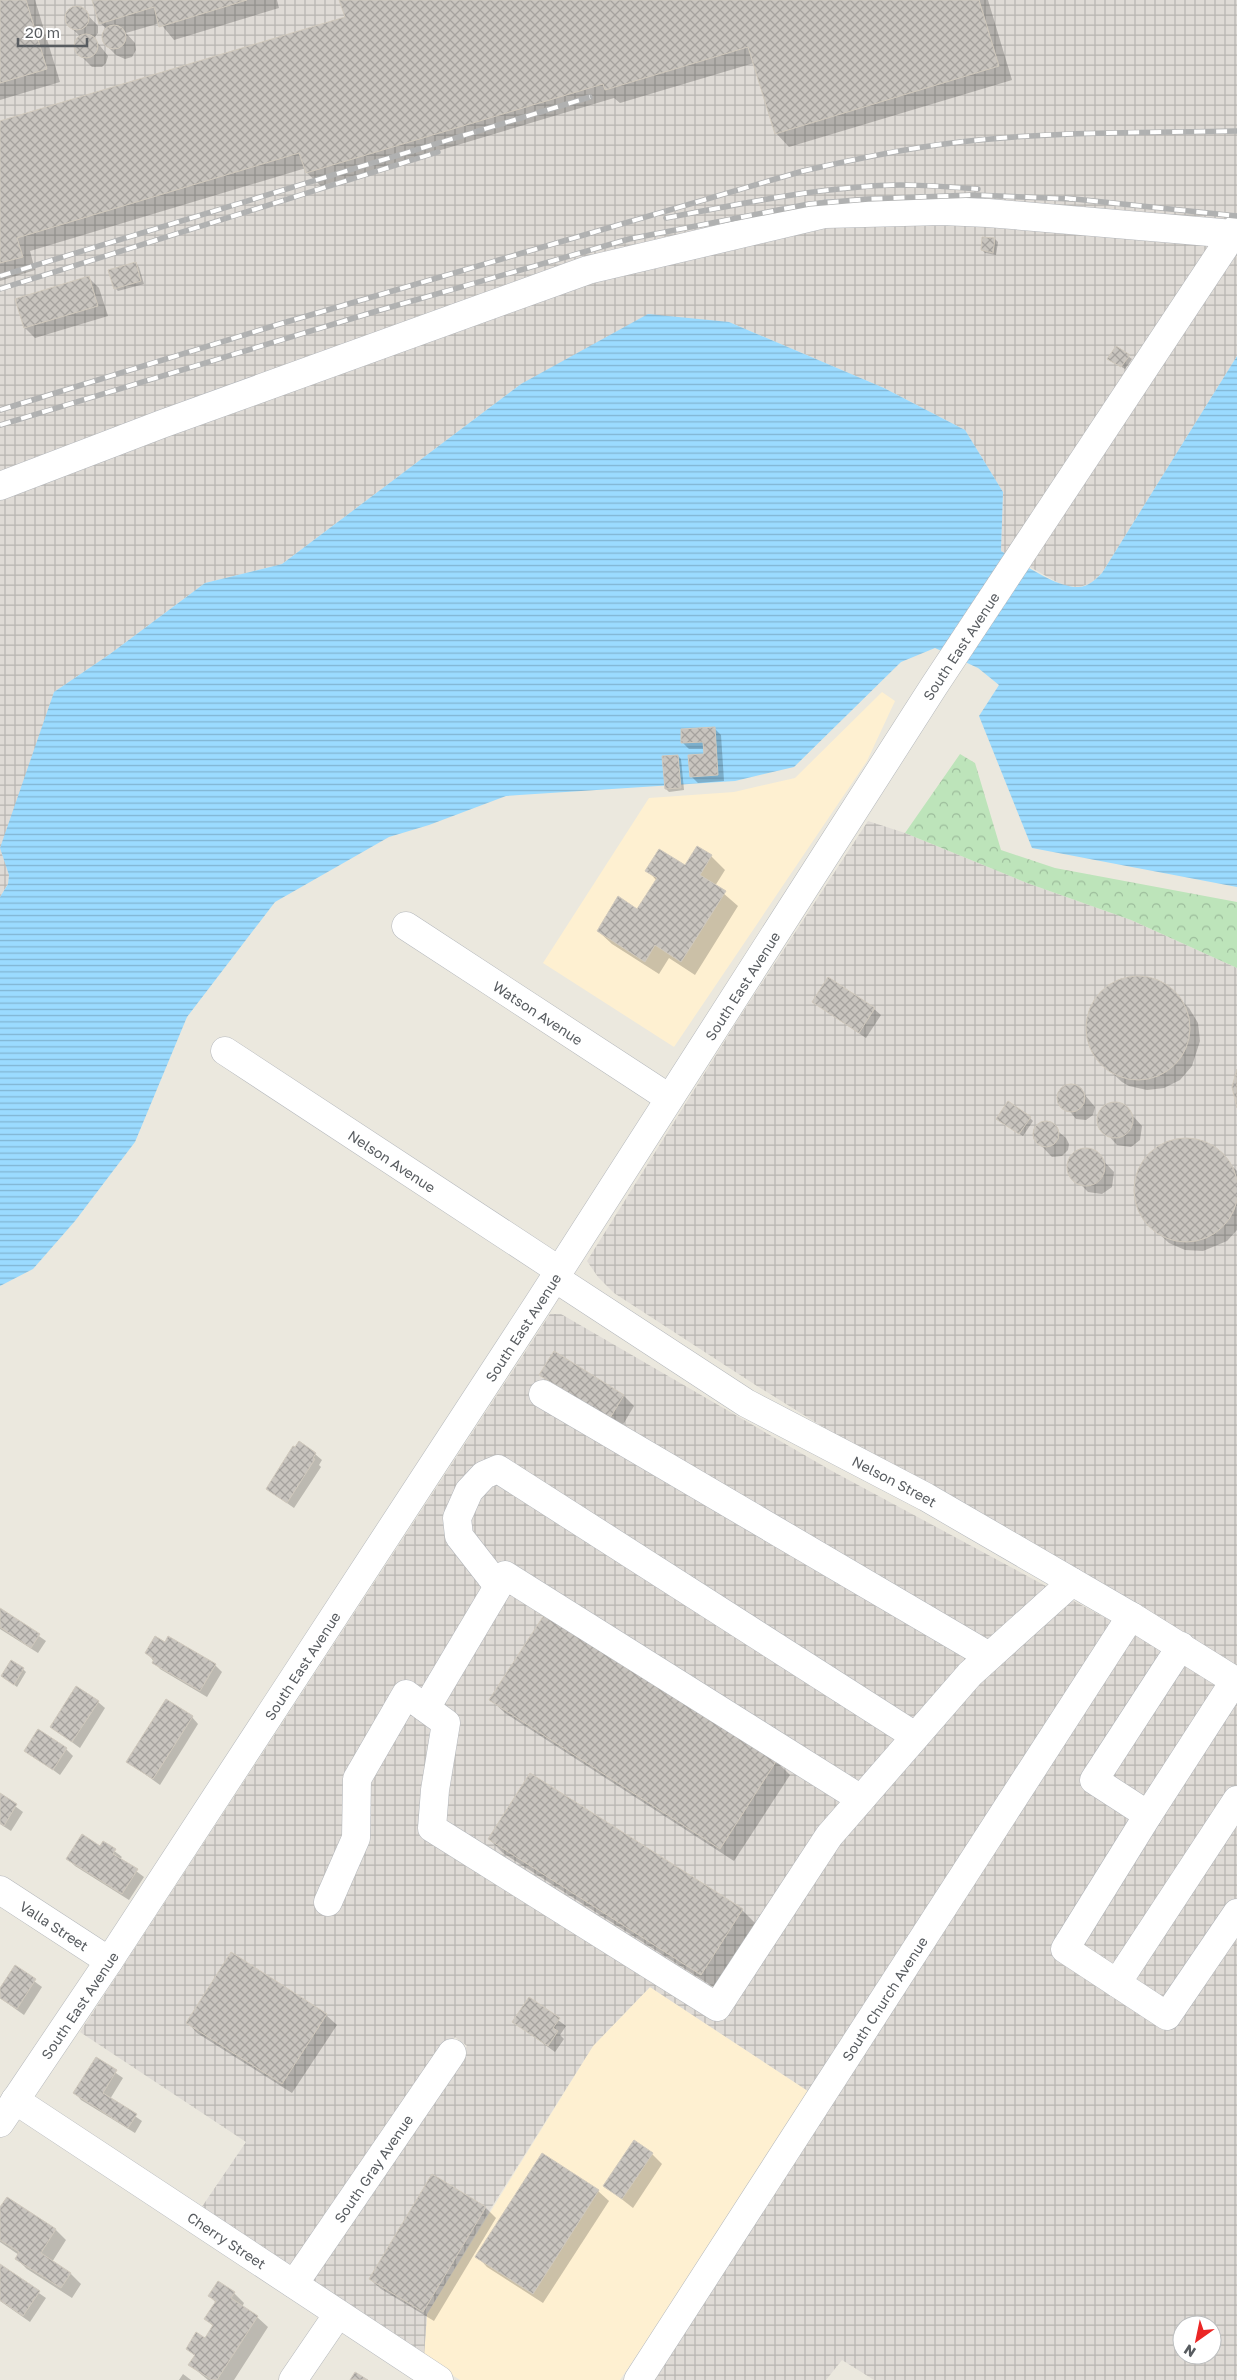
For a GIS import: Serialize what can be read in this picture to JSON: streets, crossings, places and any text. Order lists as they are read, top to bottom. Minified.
{"streets":{"street":["South East Avenue","Watson Avenue","Nelson Avenue","Nelson Street","Valla Street","South Church Avenue","South Gray Avenue","Cherry Street"]},"crossings":[["South East Avenue","Watson Avenue"],["South East Avenue","Nelson Avenue"],["South East Avenue","Nelson Street"],["South East Avenue","Valla Street"],["South East Avenue","Cherry Street"],["Nelson Avenue","Nelson Street"],["Nelson Street","South Church Avenue"],["South Gray Avenue","Cherry Street"]],"scale_bar":"20 m","north":"bottom left"}
